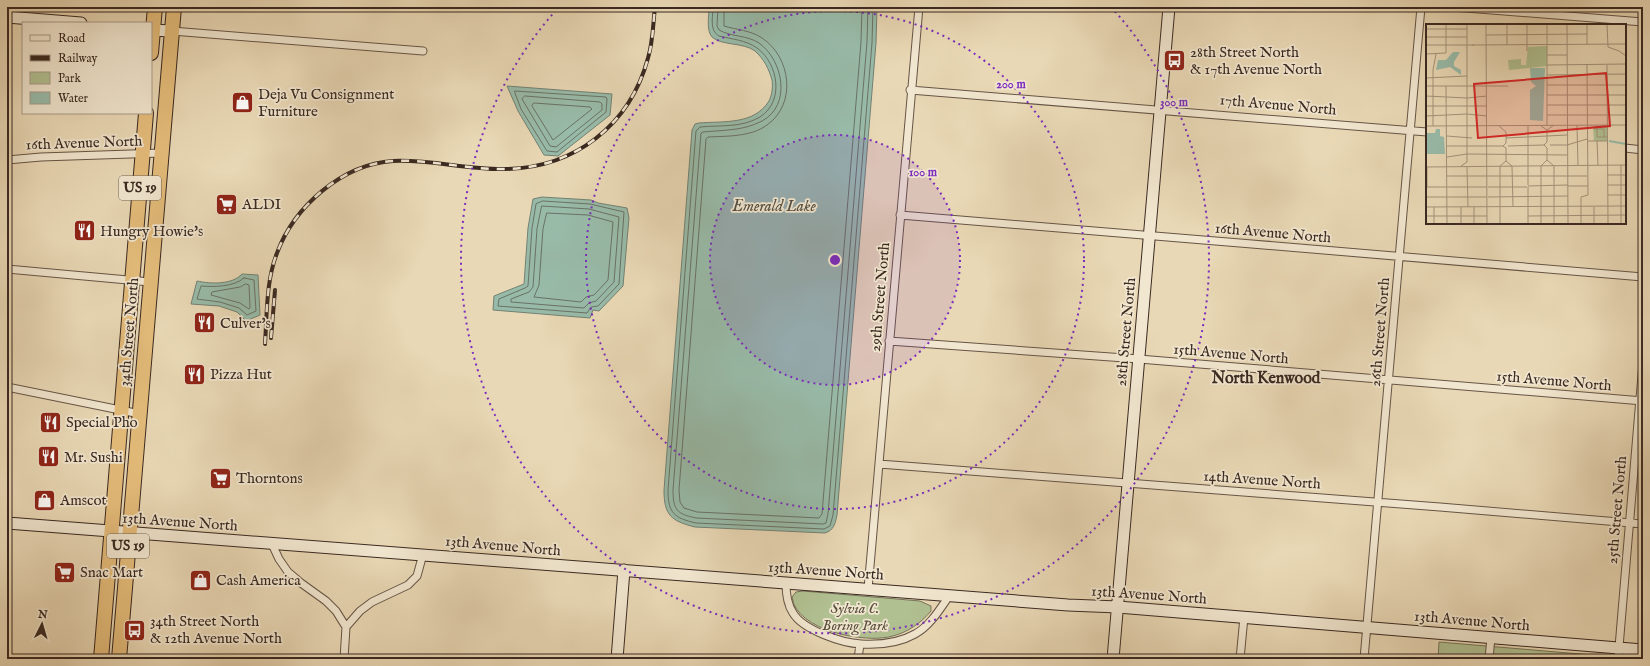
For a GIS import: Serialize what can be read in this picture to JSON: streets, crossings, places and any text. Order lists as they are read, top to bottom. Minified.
{"streets":{"highway":["US 19","34th Street North"],"street":["17th Avenue North","16th Avenue North","29th Street North","28th Street North","26th Street North","15th Avenue North","14th Avenue North","25th Street North","13th Avenue North"]},"crossings":[["17th Avenue North","29th Street North"],["17th Avenue North","28th Street North"],["17th Avenue North","26th Street North"],["16th Avenue North","29th Street North"],["16th Avenue North","34th Street North"],["16th Avenue North","28th Street North"],["16th Avenue North","26th Street North"],["29th Street North","15th Avenue North"],["29th Street North","14th Avenue North"],["29th Street North","13th Avenue North"],["34th Street North","13th Avenue North"],["28th Street North","15th Avenue North"],["28th Street North","14th Avenue North"],["28th Street North","13th Avenue North"],["26th Street North","15th Avenue North"],["26th Street North","14th Avenue North"],["26th Street North","13th Avenue North"],["15th Avenue North","25th Street North"],["14th Avenue North","25th Street North"],["25th Street North","13th Avenue North"]],"districts":["North Kenwood"],"water":["Emerald Lake"],"parks":["Sylvia C. Boring Park"],"places":{"bus stop":["28th Street North & 17th Avenue North","34th Street North & 12th Avenue North"],"shop":["Deja Vu Consignment Furniture","Amscot","Cash America"],"supermarket":["ALDI","Thorntons","Snac Mart"],"restaurant":["Hungry Howie's","Culver's","Pizza Hut","Special Pho","Mr. Sushi"]},"legend":["Road","Railway","Park","Water"],"north":"top","rings":["200 m","300 m","100 m"]}
